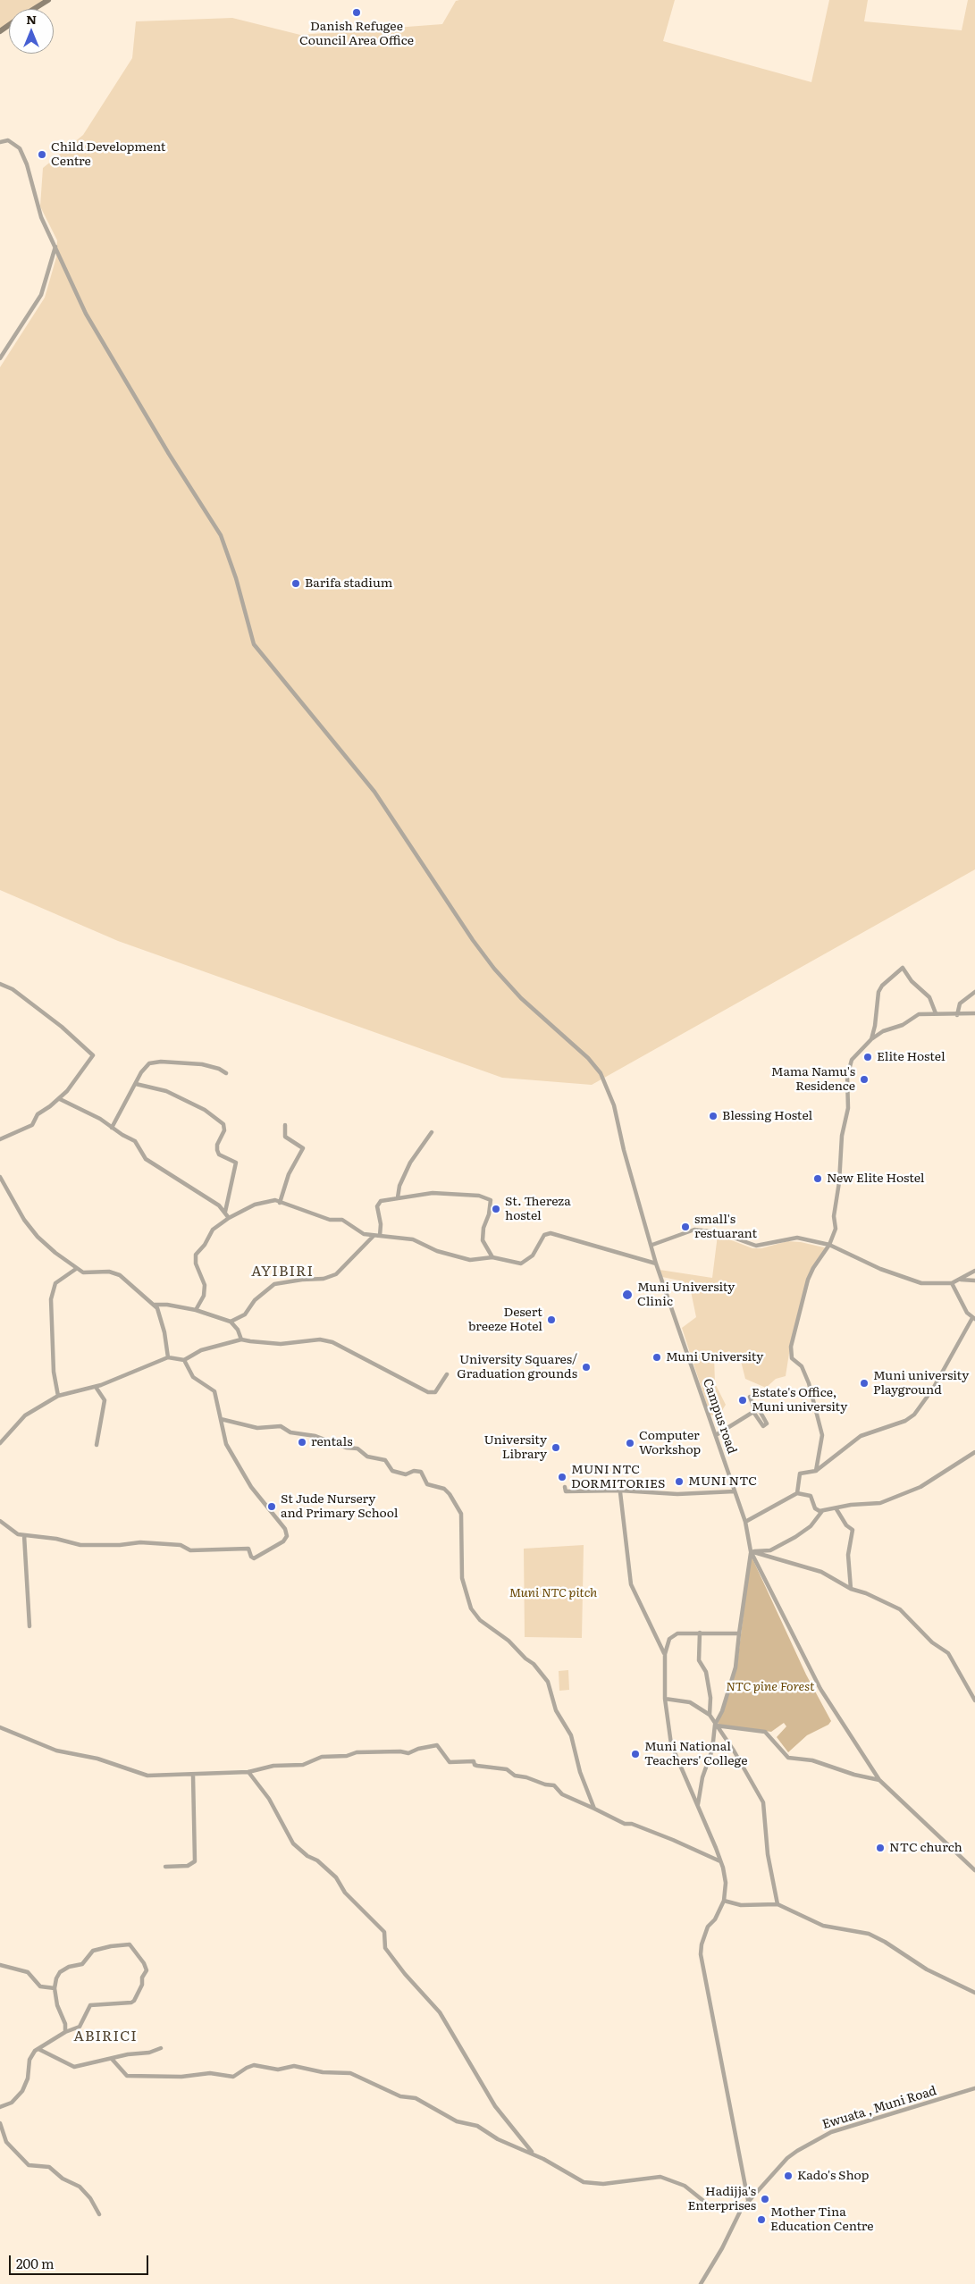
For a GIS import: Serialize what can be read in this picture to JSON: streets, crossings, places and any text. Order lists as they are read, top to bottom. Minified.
{"streets":{"street":["Campus road","Ewuata , Muni Road"]},"districts":["AYIBIRI","ABIRICI"],"parks":["Muni NTC pitch","NTC pine Forest"],"places":["Danish Refugee Council Area Office","Child Development Centre","Barifa stadium","Elite Hostel","Mama Namu's Residence","Blessing Hostel","New Elite Hostel","St. Thereza hostel","small's restuarant","Muni University Clinic","Desert breeze Hotel","Muni University","University Squares/ Graduation grounds","Muni university Playground","Estate's Office, Muni university","rentals","Computer Workshop","University Library","MUNI NTC DORMITORIES","MUNI NTC","St Jude Nursery and Primary School","Muni National Teachers' College","NTC church","Kado's Shop","Hadijja's Enterprises","Mother Tina Education Centre"],"scale_bar":"200 m","north":"top"}
